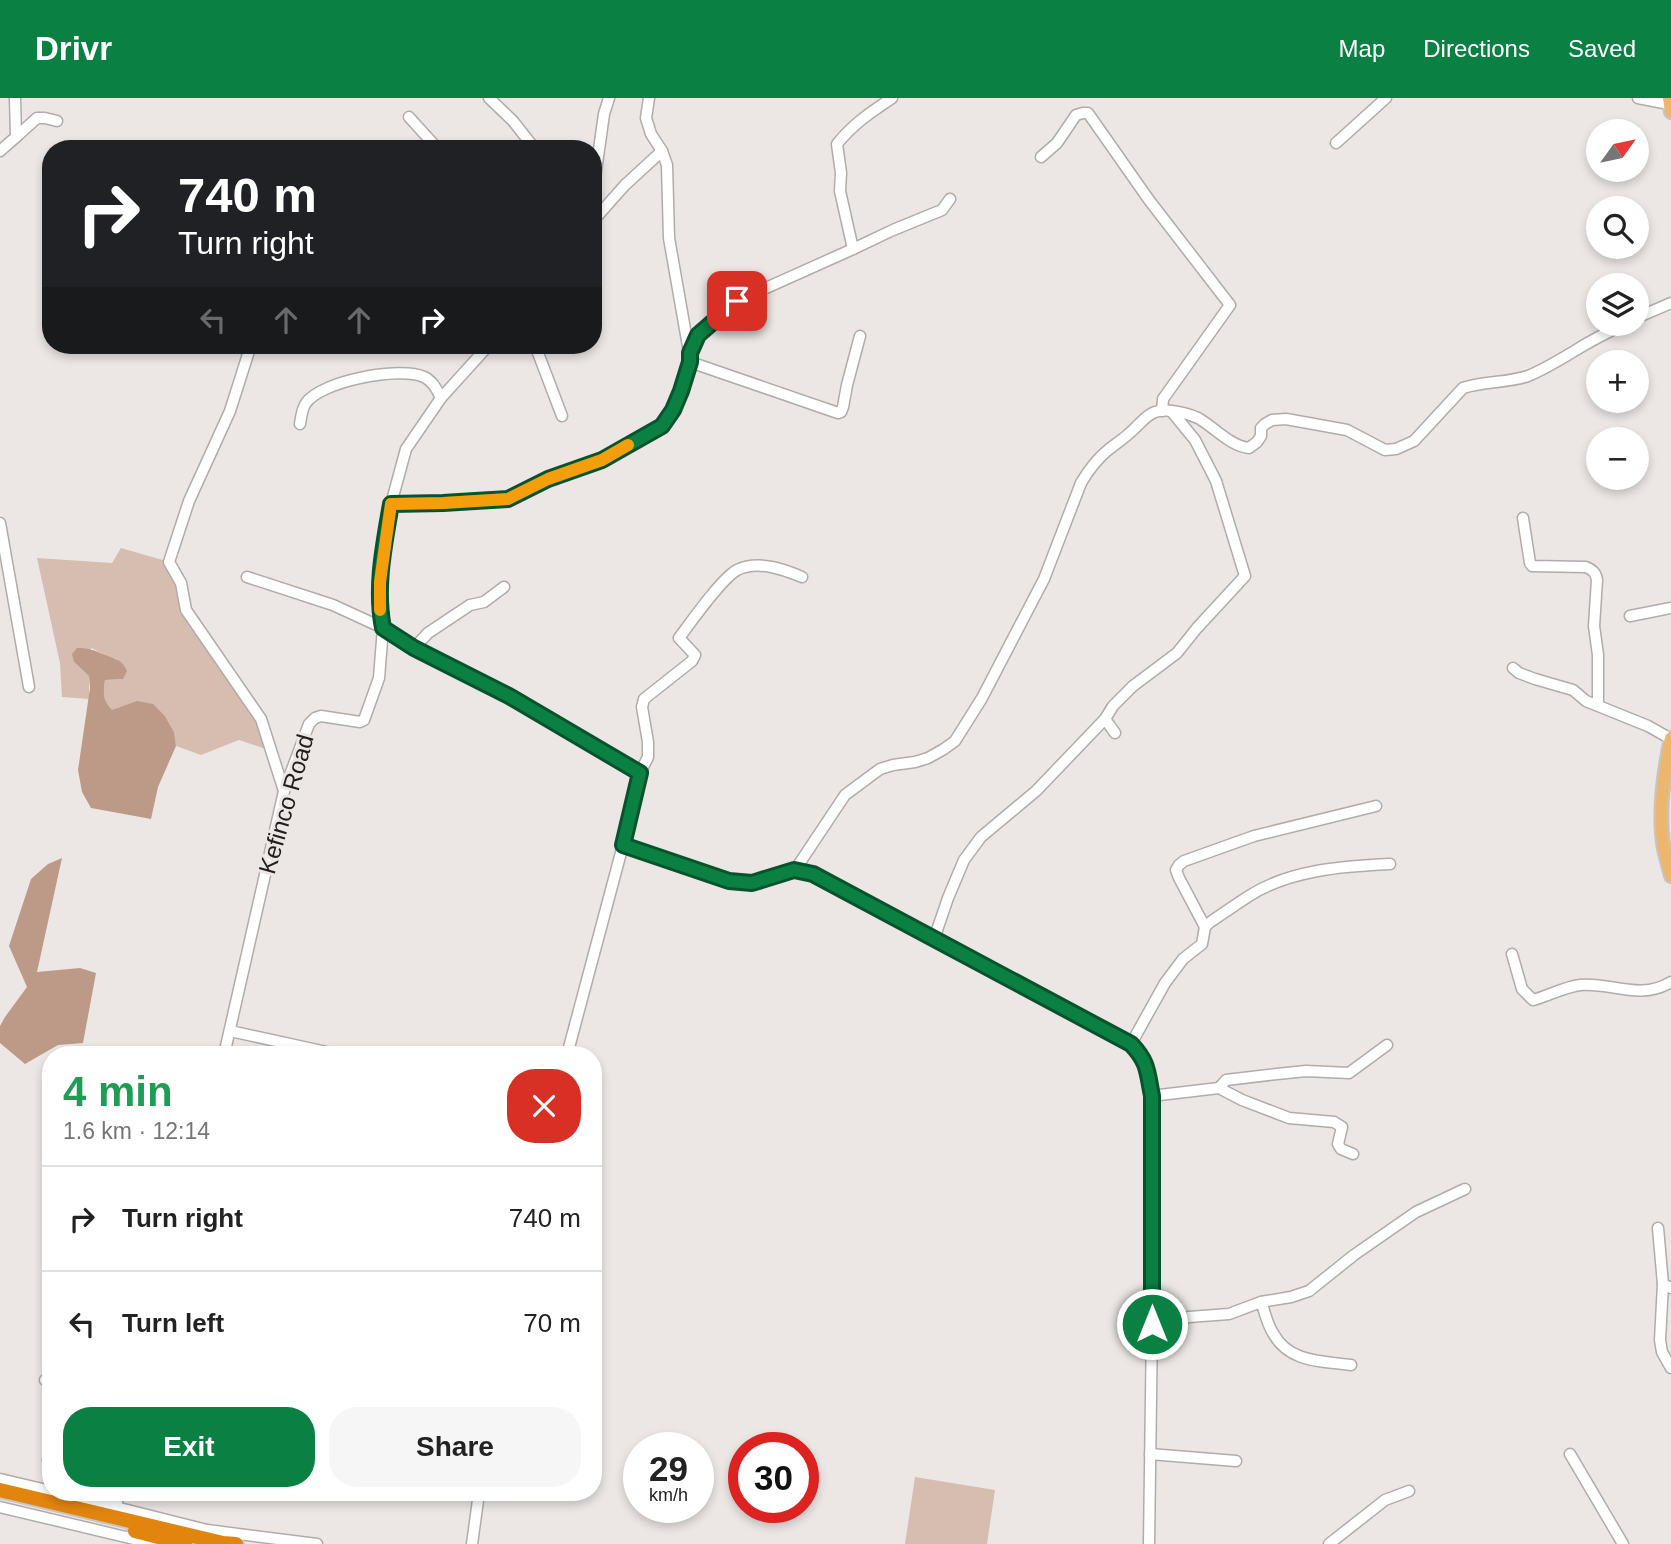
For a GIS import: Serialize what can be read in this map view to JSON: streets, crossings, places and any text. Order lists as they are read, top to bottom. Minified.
{"streets":{"street":["Kefinco Road"]},"north":"top right","page":{"header":"Drivr","nav":["Map","Directions","Saved"],"map_buttons":["+","−"],"turn":["740 m","Turn right"],"heading":["4 min","1.6 km · 12:14"],"list":[{"name":"Turn right","value":"740 m"},{"name":"Turn left","value":"70 m"}],"buttons":["Exit","Share"],"speed":"29 km/h","limit":"30"}}
